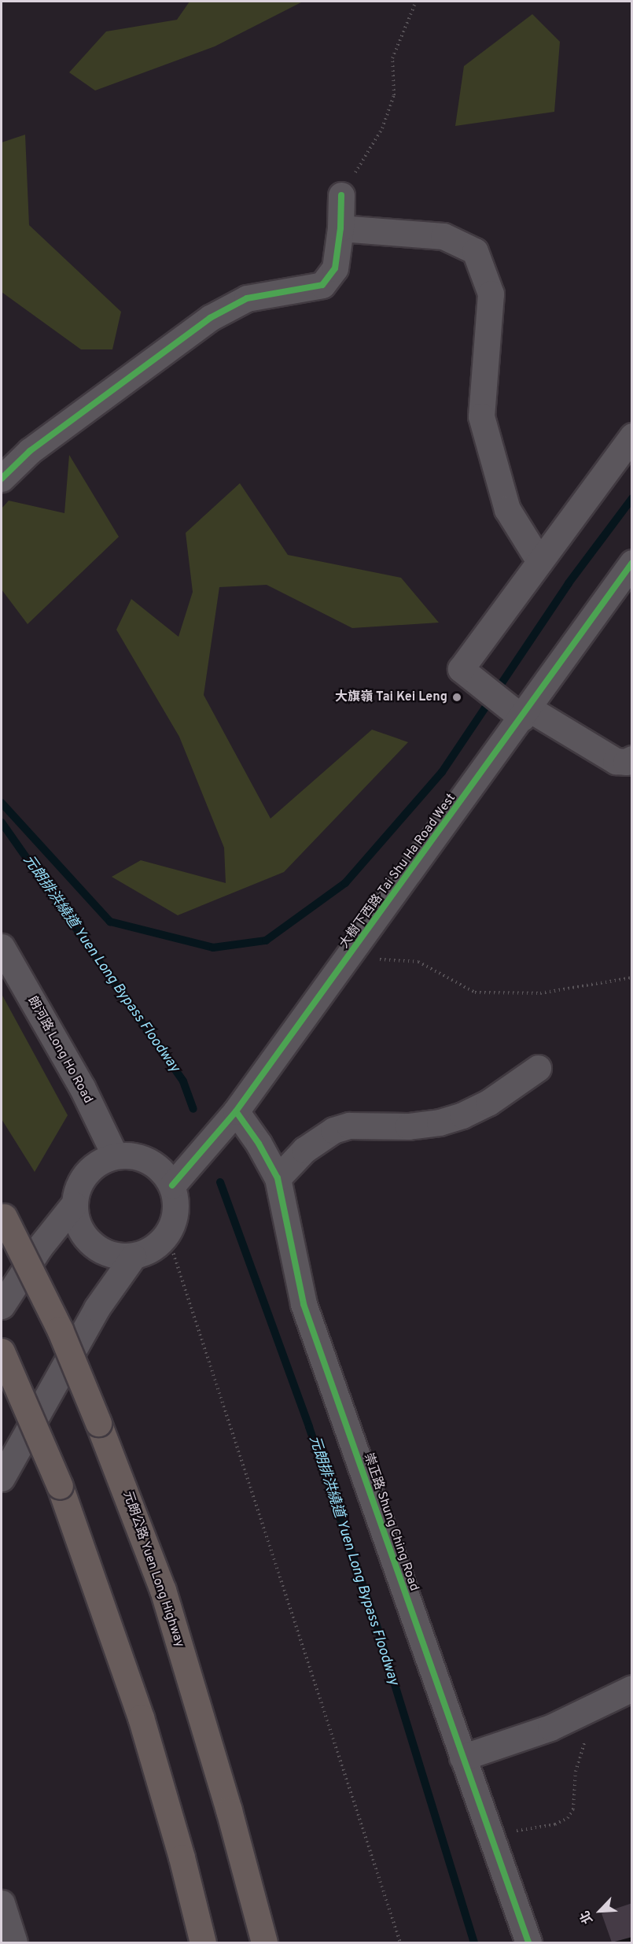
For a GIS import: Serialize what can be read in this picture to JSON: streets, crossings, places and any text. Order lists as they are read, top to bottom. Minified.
{"streets":{"highway":["元朗公路 Yuen Long Highway"],"street":["大樹下西路 Tai Shu Ha Road West","朗河路 Long Ho Road","崇正路 Shung Ching Road"]},"crossings":[["大樹下西路 Tai Shu Ha Road West","朗河路 Long Ho Road"],["大樹下西路 Tai Shu Ha Road West","崇正路 Shung Ching Road"]],"water":["元朗排洪繞道 Yuen Long Bypass Floodway"],"places":["大旗嶺 Tai Kei Leng"],"north":"bottom left"}
